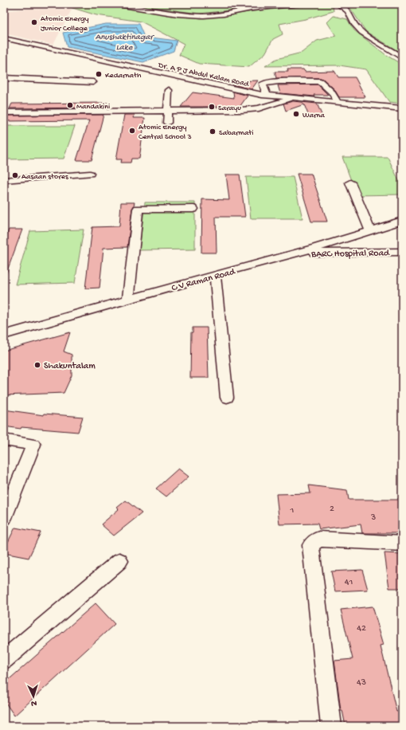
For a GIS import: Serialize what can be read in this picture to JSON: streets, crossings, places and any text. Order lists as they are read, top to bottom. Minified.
{"streets":{"street":["Dr. A P J Abdul Kalam Road","BARC Hospital Road","C V Raman Road"]},"crossings":[["BARC Hospital Road","C V Raman Road"]],"water":["Anushaktinagar Lake"],"places":["Atomic Energy Junior College","Kedarnath","Mandakini","Sarayu","Warna","Atomic Energy Central School 3","Sabarmati","Aasaan stores","Shakuntalam"],"house_numbers":["2","1","3","41","42","43"],"north":"bottom"}
